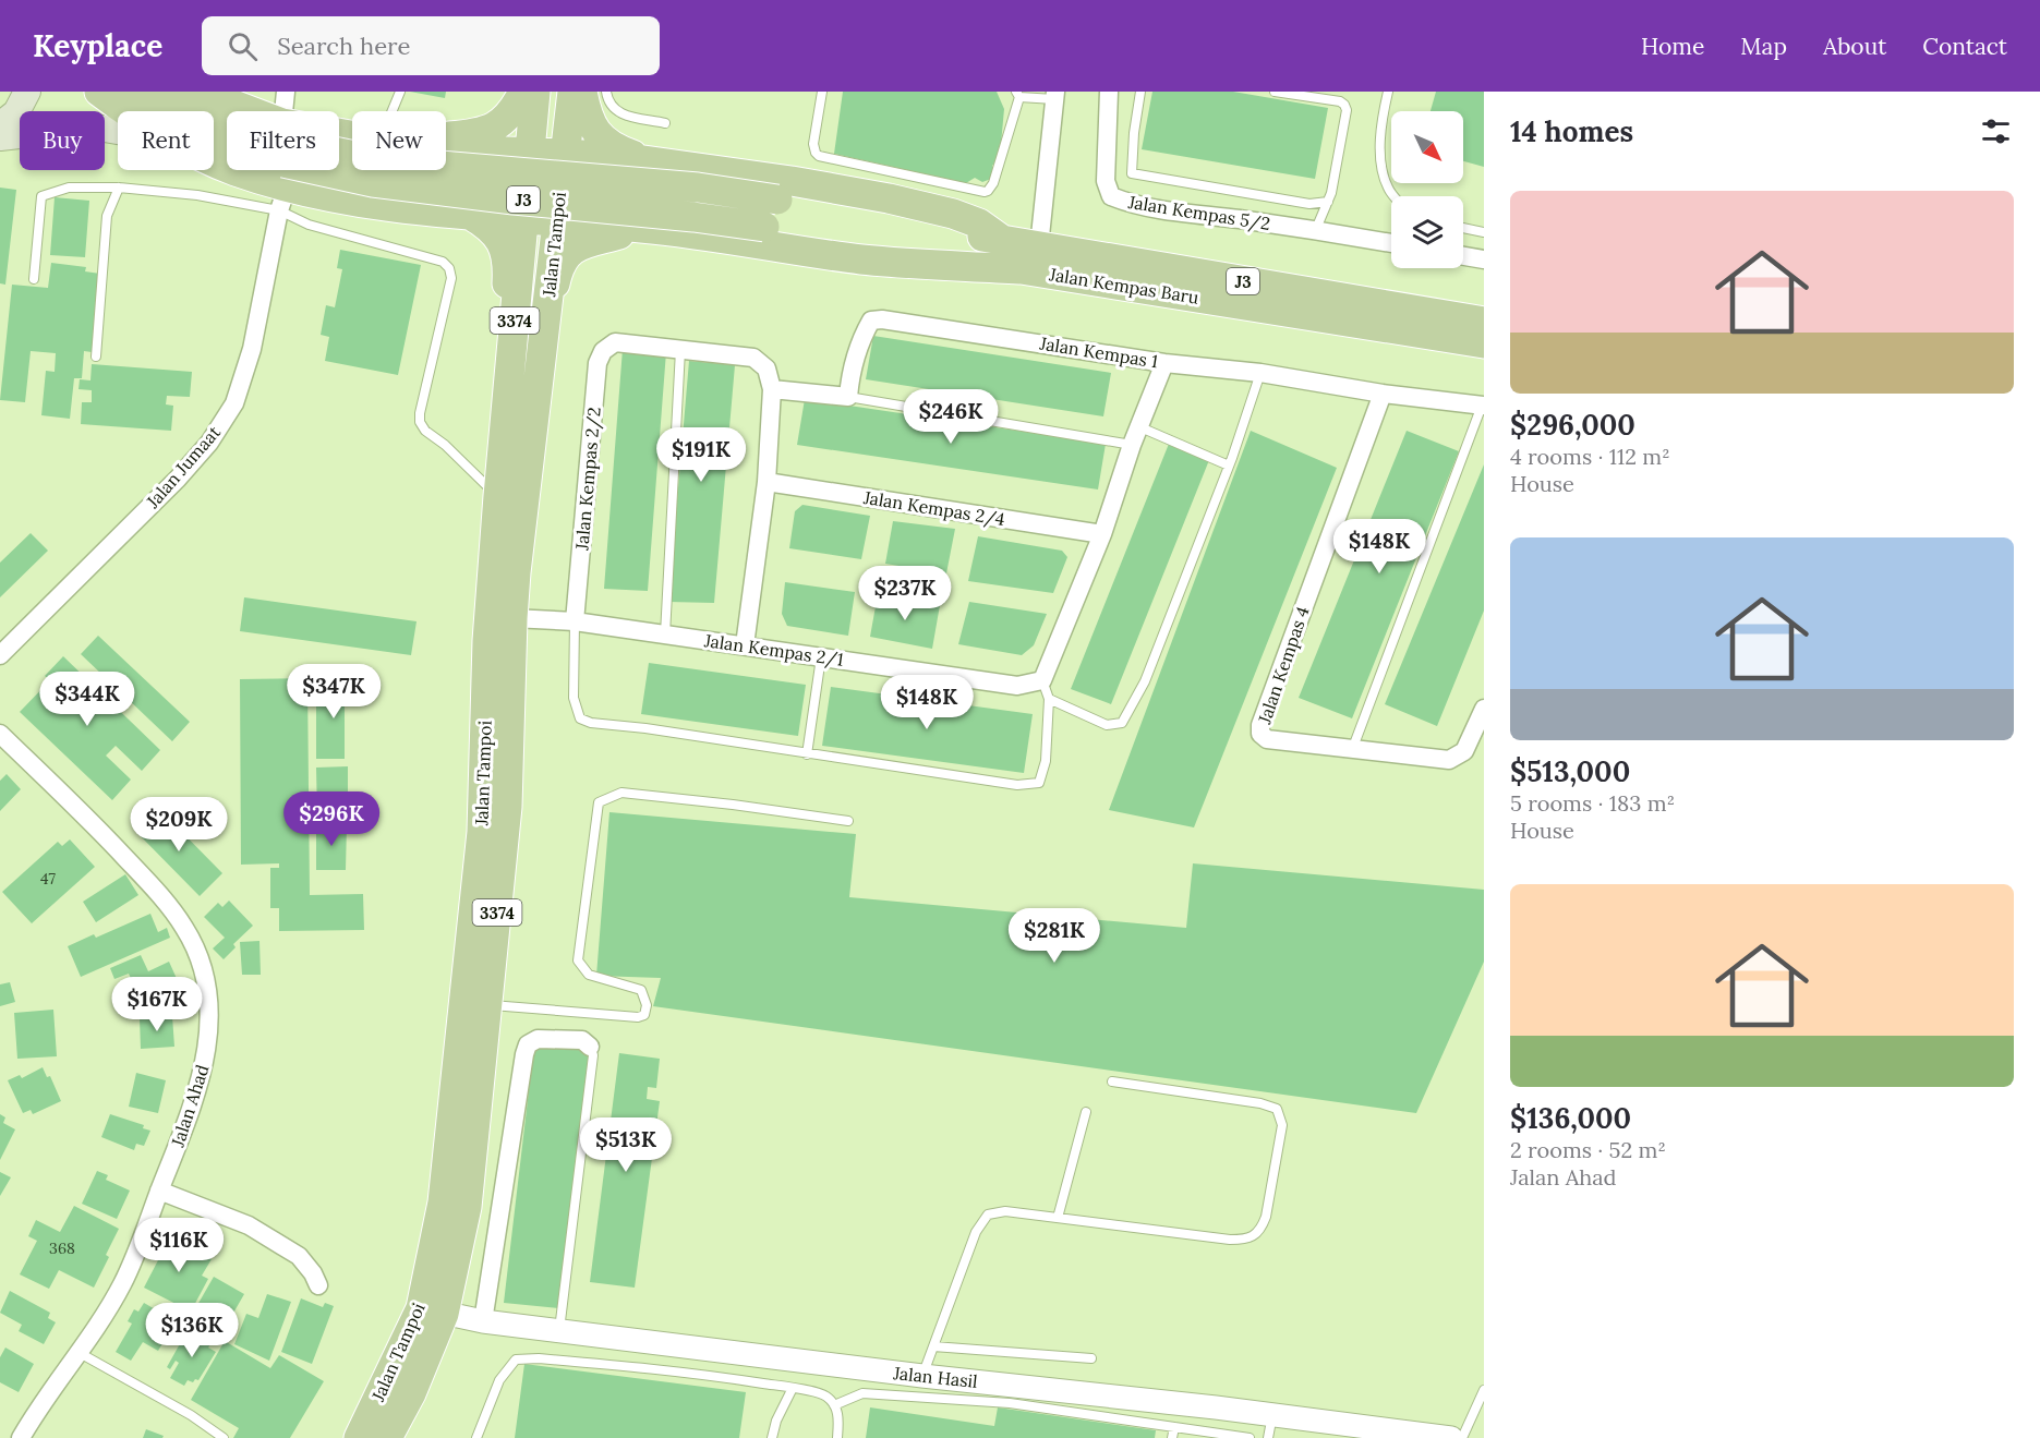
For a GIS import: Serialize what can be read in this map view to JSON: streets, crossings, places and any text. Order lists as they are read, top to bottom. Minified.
{"streets":{"main road":["J3","Jalan Tampoi","Jalan Kempas Baru","3374"],"street":["Jalan Kempas 5/2","Jalan Kempas 1","Jalan Jumaat","Jalan Kempas 2/2","Jalan Kempas 2/4","Jalan Kempas 2/1","Jalan Kempas 4","Jalan Ahad","Jalan Hasil"]},"crossings":[["Jalan Tampoi","Jalan Kempas 2/1"],["Jalan Tampoi","Jalan Hasil"],["Jalan Kempas 1","Jalan Kempas 4"],["Jalan Kempas 2/2","Jalan Kempas 2/1"]],"house_numbers":["47","368"],"north":"bottom right","page":{"header":"Keyplace","search":"Search here","nav":["Home","Map","About","Contact"],"heading":"14 homes","chip":["Buy","Rent","Filters","New"],"list":[{"name":"$296,000","note":"4 rooms · 112 m² · House"},{"name":"$513,000","note":"5 rooms · 183 m² · House"},{"name":"$136,000","note":"2 rooms · 52 m² · Jalan Ahad"}],"price":["$246K","$191K","$148K","$237K","$347K","$344K","$148K","$296K","$209K","$281K","$167K","$513K","$116K","$136K"]}}
